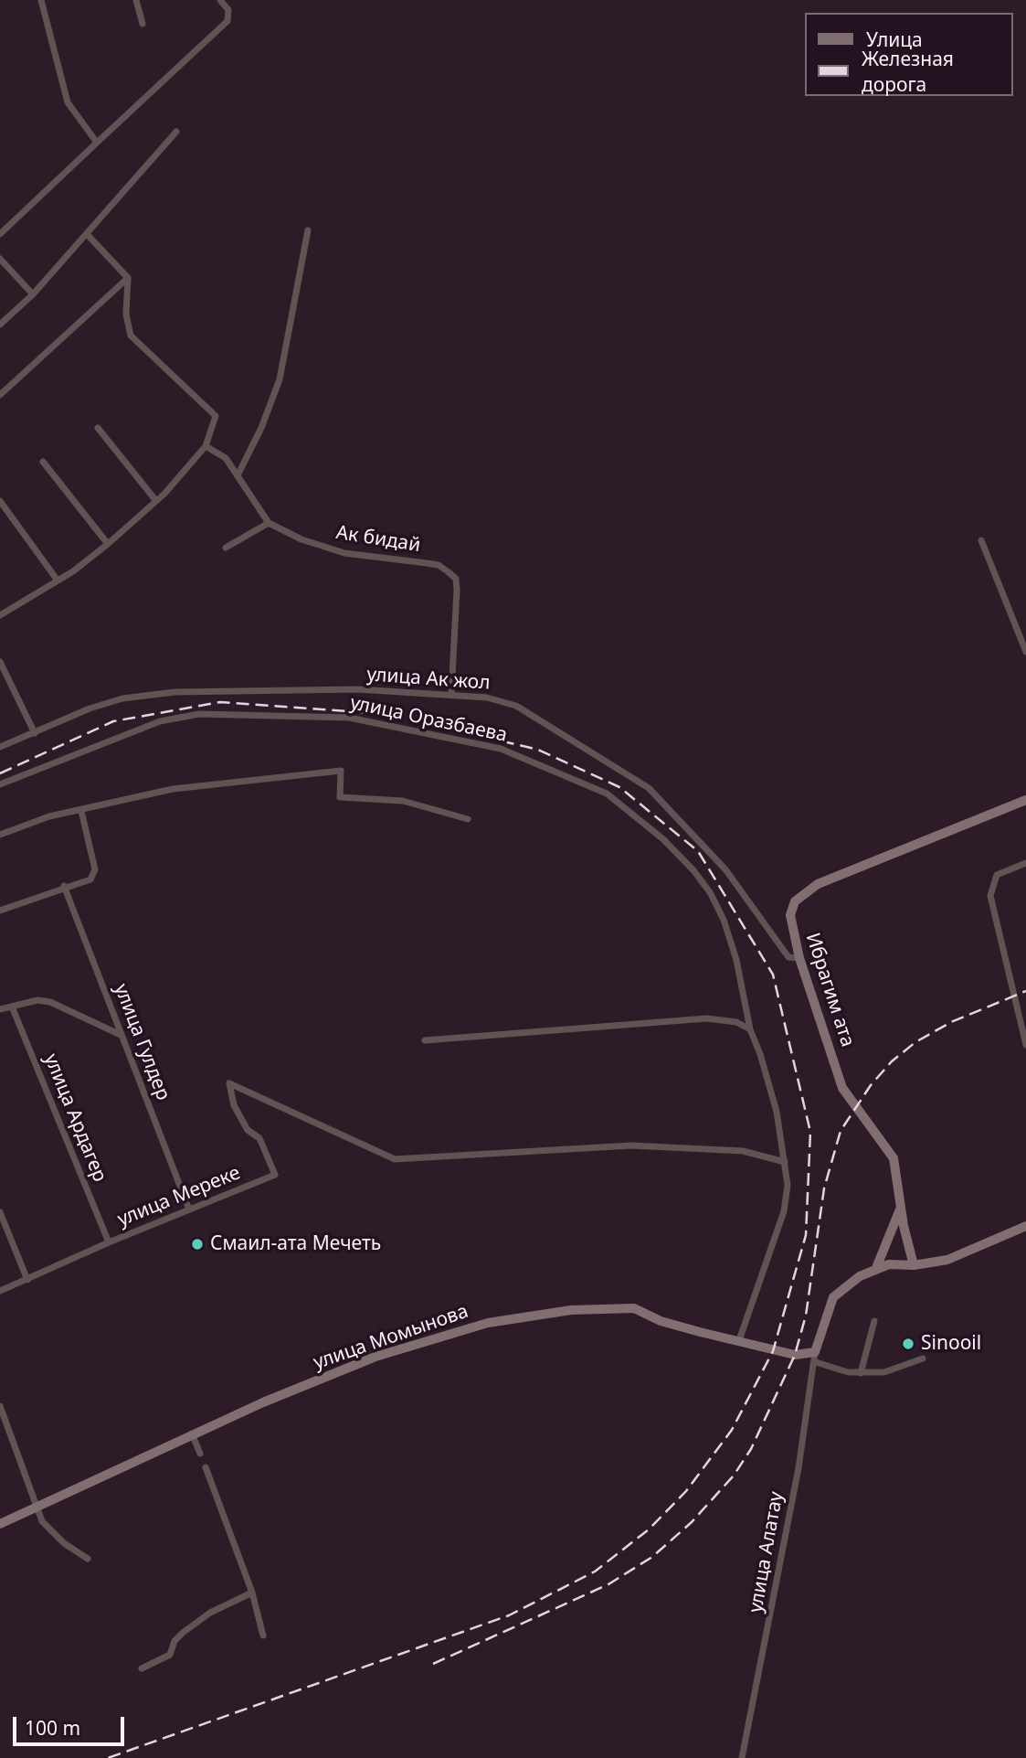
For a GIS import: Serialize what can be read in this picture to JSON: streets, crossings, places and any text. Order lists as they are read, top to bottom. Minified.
{"streets":{"main road":["Ибрагим ата","улица Момынова"],"street":["Ак бидай","улица Ак жол","улица Оразбаева","улица Гулдер","улица Ардагер","улица Мереке","улица Алатау"]},"crossings":[["Ак бидай","улица Ак жол"],["улица Ак жол","Ибрагим ата"],["улица Оразбаева","улица Мереке"],["улица Оразбаева","улица Момынова"],["улица Гулдер","улица Мереке"],["улица Ардагер","улица Мереке"],["улица Момынова","улица Алатау"]],"places":["Смаил-ата Мечеть","Sinooil"],"legend":["Улица","Железная дорога"],"scale_bar":"100 m"}
